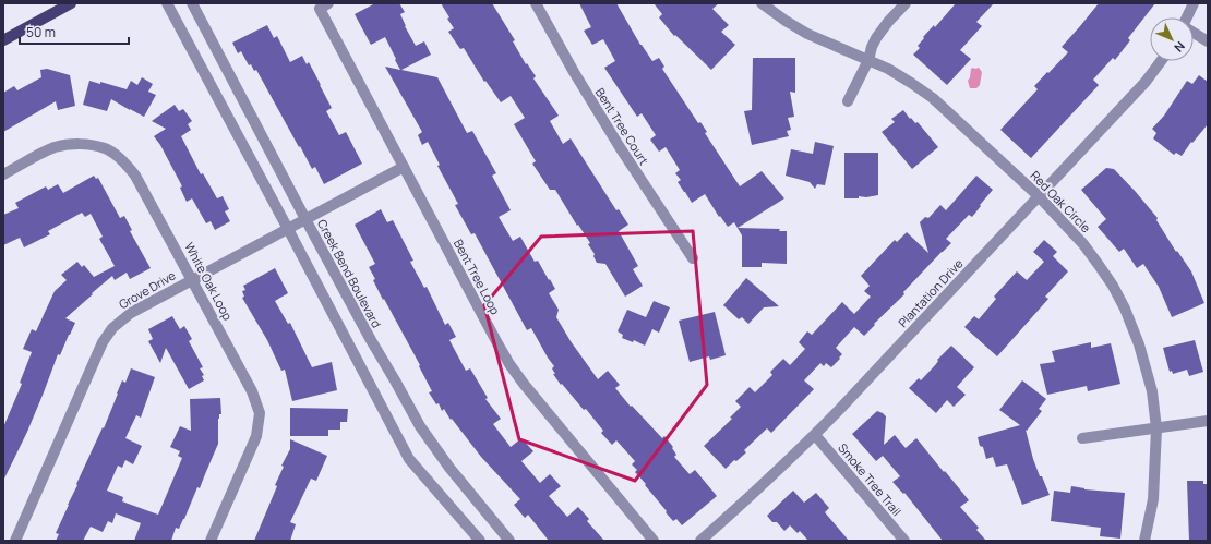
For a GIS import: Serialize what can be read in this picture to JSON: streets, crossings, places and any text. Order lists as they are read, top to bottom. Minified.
{"streets":{"street":["Bent Tree Court","Red Oak Circle","Creek Bend Boulevard","Bent Tree Loop","White Oak Loop","Grove Drive","Plantation Drive","Smoke Tree Trail"]},"crossings":[["Red Oak Circle","Plantation Drive"],["Creek Bend Boulevard","Grove Drive"],["Bent Tree Loop","Grove Drive"],["White Oak Loop","Grove Drive"],["Plantation Drive","Smoke Tree Trail"]],"scale_bar":"50 m","north":"bottom right"}
